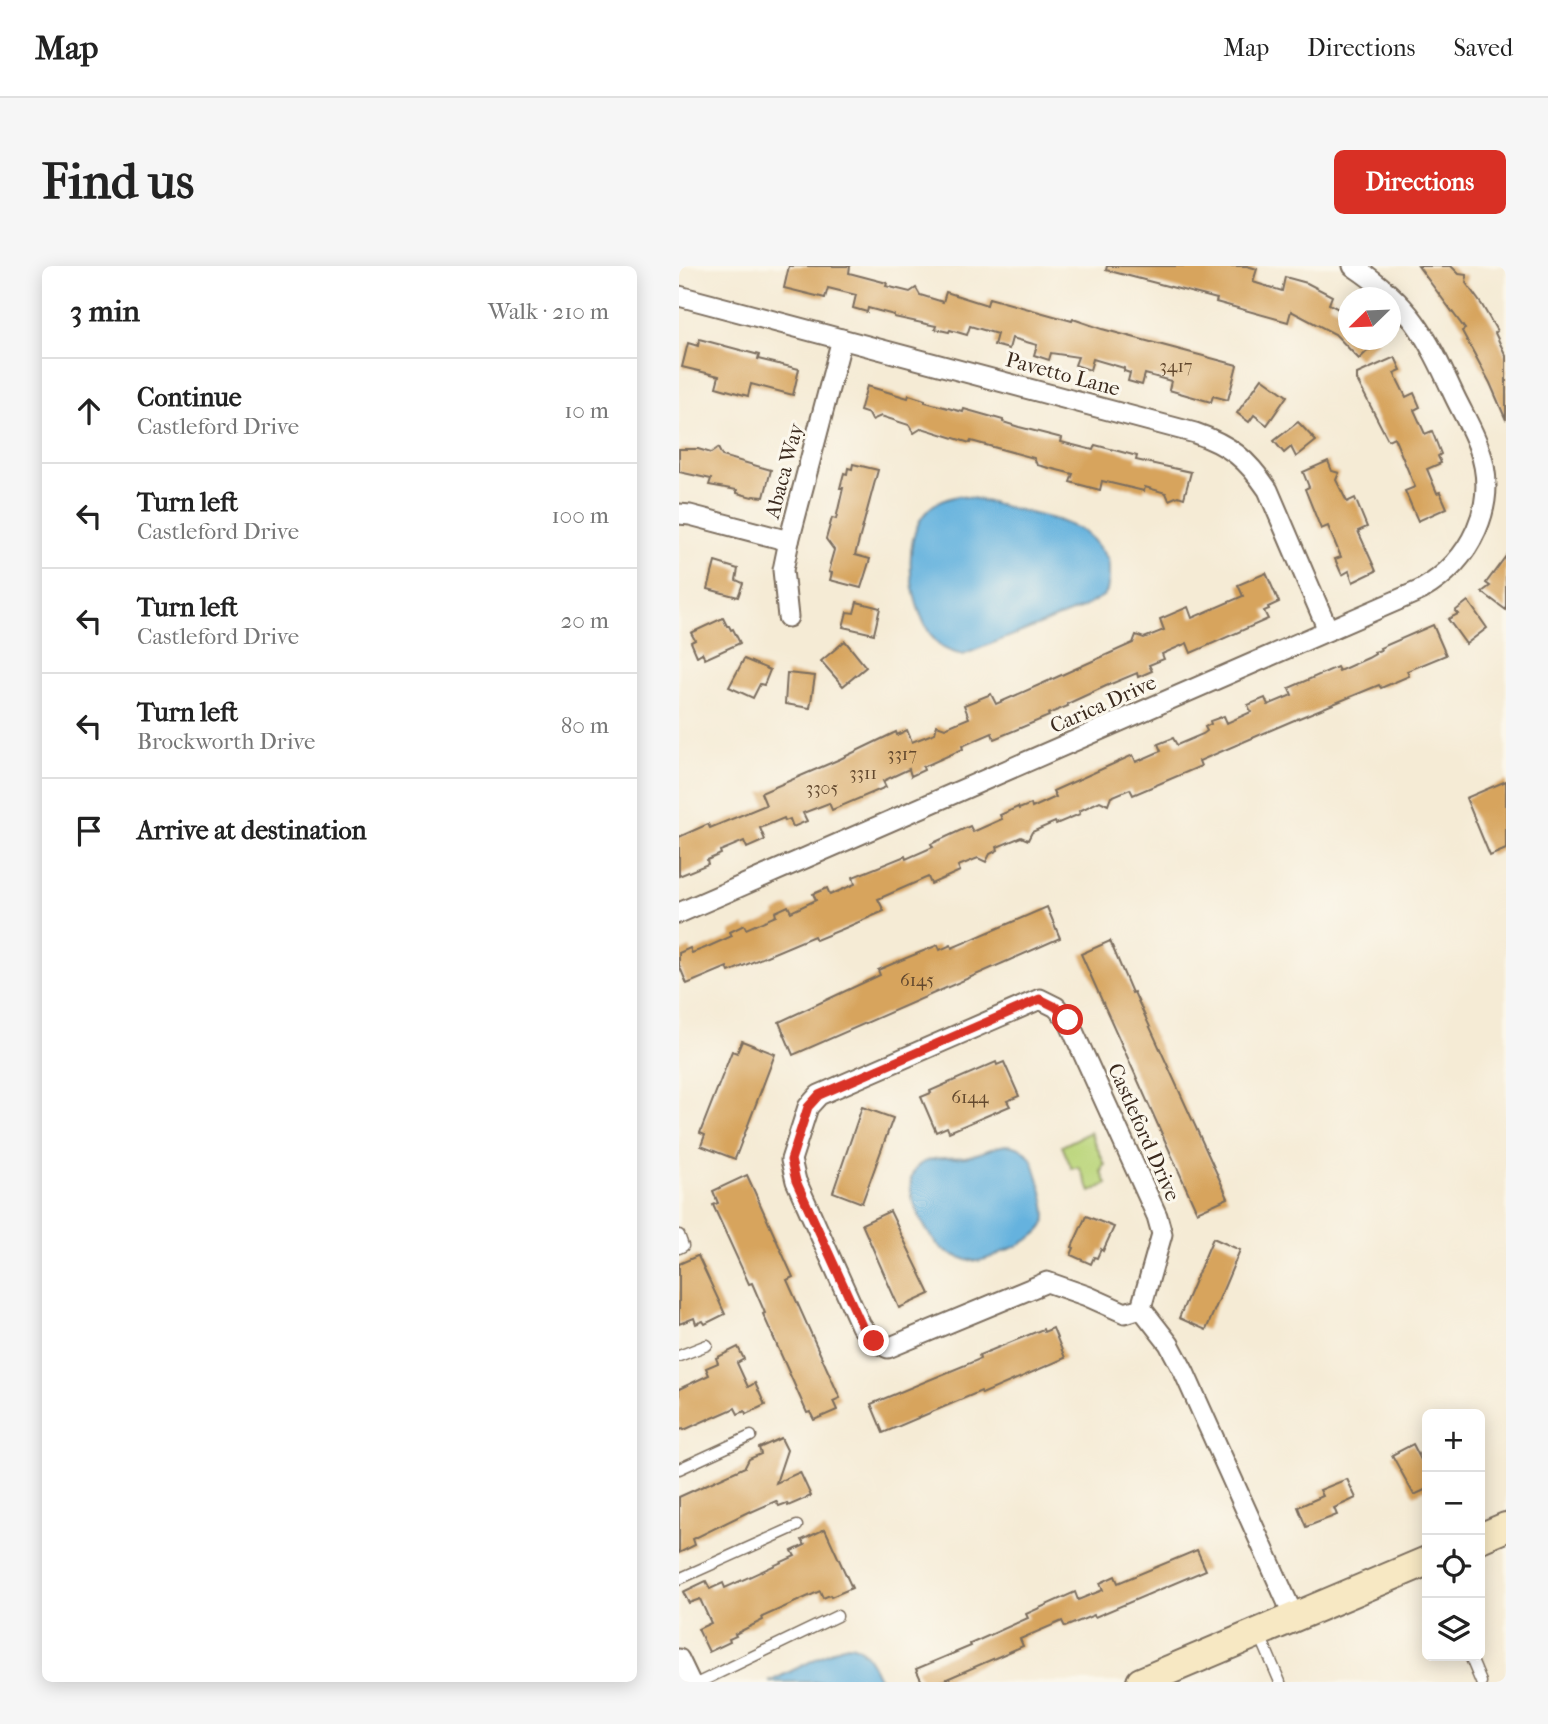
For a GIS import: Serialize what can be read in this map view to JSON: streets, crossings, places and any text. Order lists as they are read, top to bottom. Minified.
{"streets":{"street":["Pavetto Lane","Abaca Way","Carica Drive","Castleford Drive"]},"crossings":[["Pavetto Lane","Abaca Way"],["Pavetto Lane","Carica Drive"]],"house_numbers":["3417","3317","3311","3305","6145","6144"],"north":"bottom left","page":{"header":"Map","nav":["Map","Directions","Saved"],"buttons":"Directions","title":"Find us","heading":["3 min","Walk · 210 m"],"list":[["Continue","Castleford Drive","10 m"],["Turn left","Castleford Drive","100 m"],["Turn left","Castleford Drive","20 m"],["Turn left","Brockworth Drive","80 m"],"Arrive at destination"],"map_buttons":["+","−"]}}
